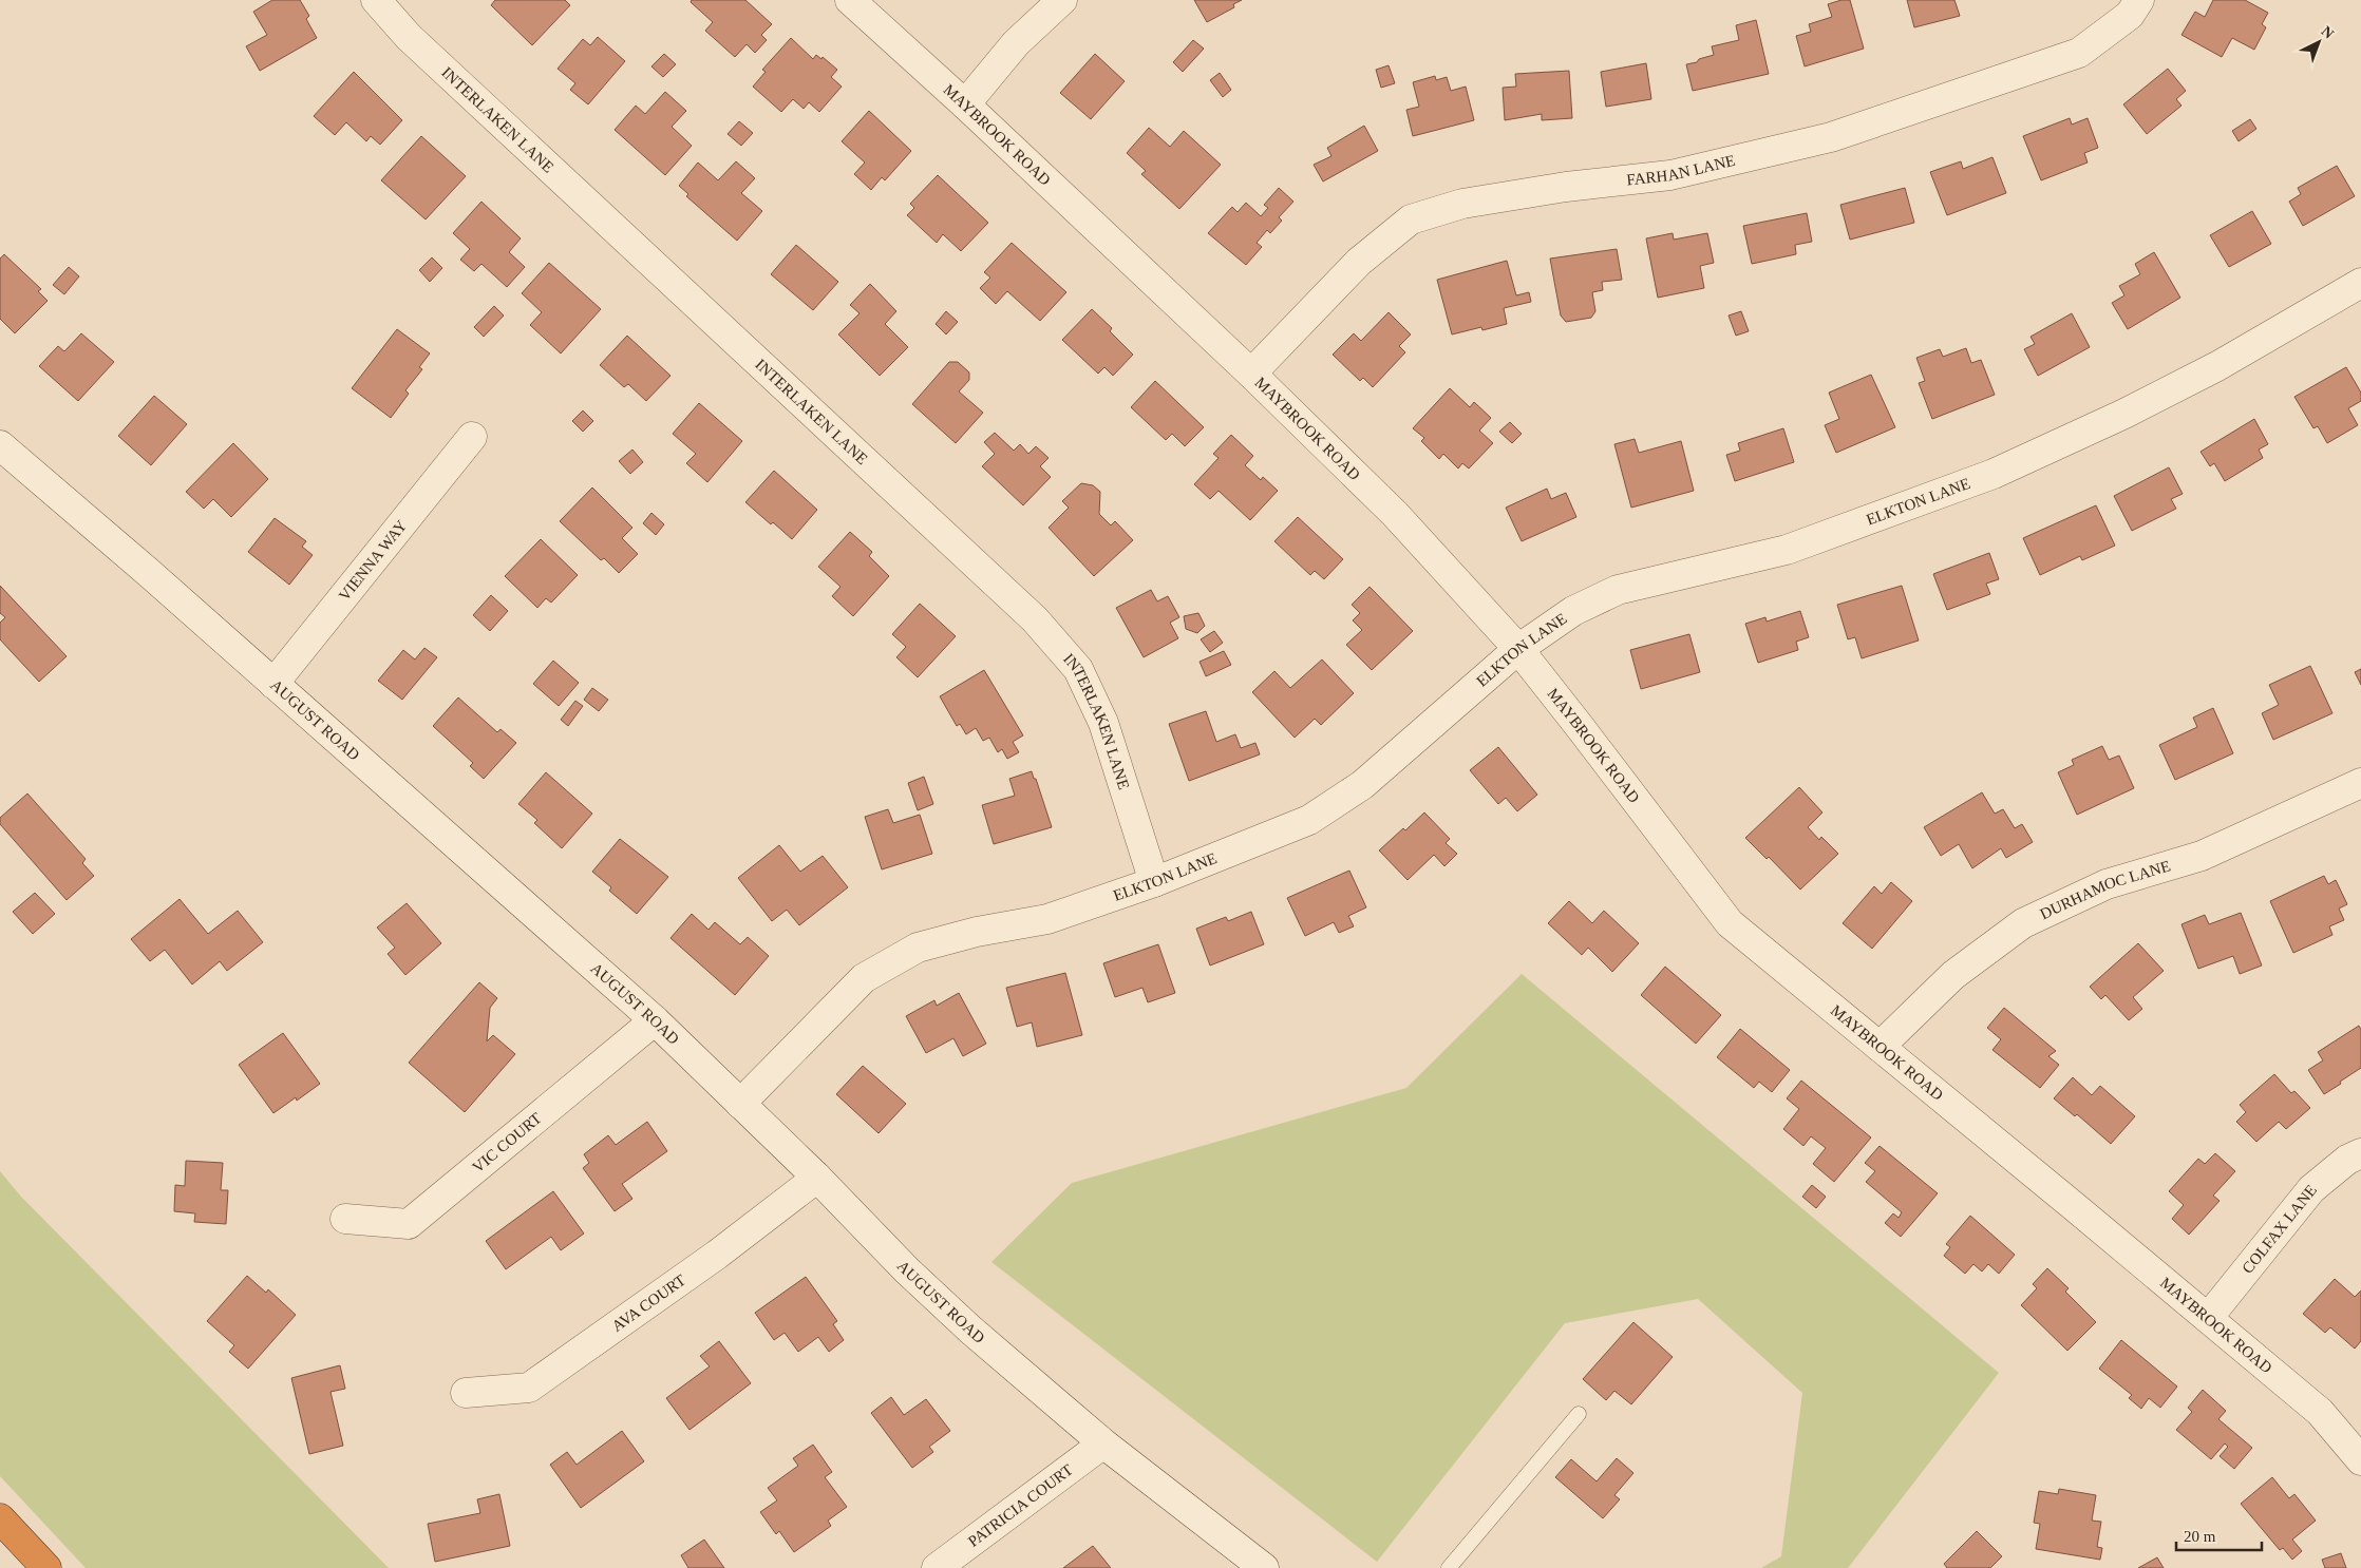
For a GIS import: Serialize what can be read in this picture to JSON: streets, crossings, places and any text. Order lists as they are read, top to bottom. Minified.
{"streets":{"street":["INTERLAKEN LANE","MAYBROOK ROAD","FARHAN LANE","ELKTON LANE","VIENNA WAY","AUGUST ROAD","DURHAMOC LANE","VIC COURT","COLFAX LANE","AVA COURT","PATRICIA COURT"]},"crossings":[["INTERLAKEN LANE","ELKTON LANE"],["MAYBROOK ROAD","FARHAN LANE"],["MAYBROOK ROAD","ELKTON LANE"],["MAYBROOK ROAD","DURHAMOC LANE"],["MAYBROOK ROAD","COLFAX LANE"],["ELKTON LANE","AUGUST ROAD"],["VIENNA WAY","AUGUST ROAD"],["AUGUST ROAD","VIC COURT"],["AUGUST ROAD","AVA COURT"],["AUGUST ROAD","PATRICIA COURT"]],"scale_bar":"20 m","north":"top right"}
